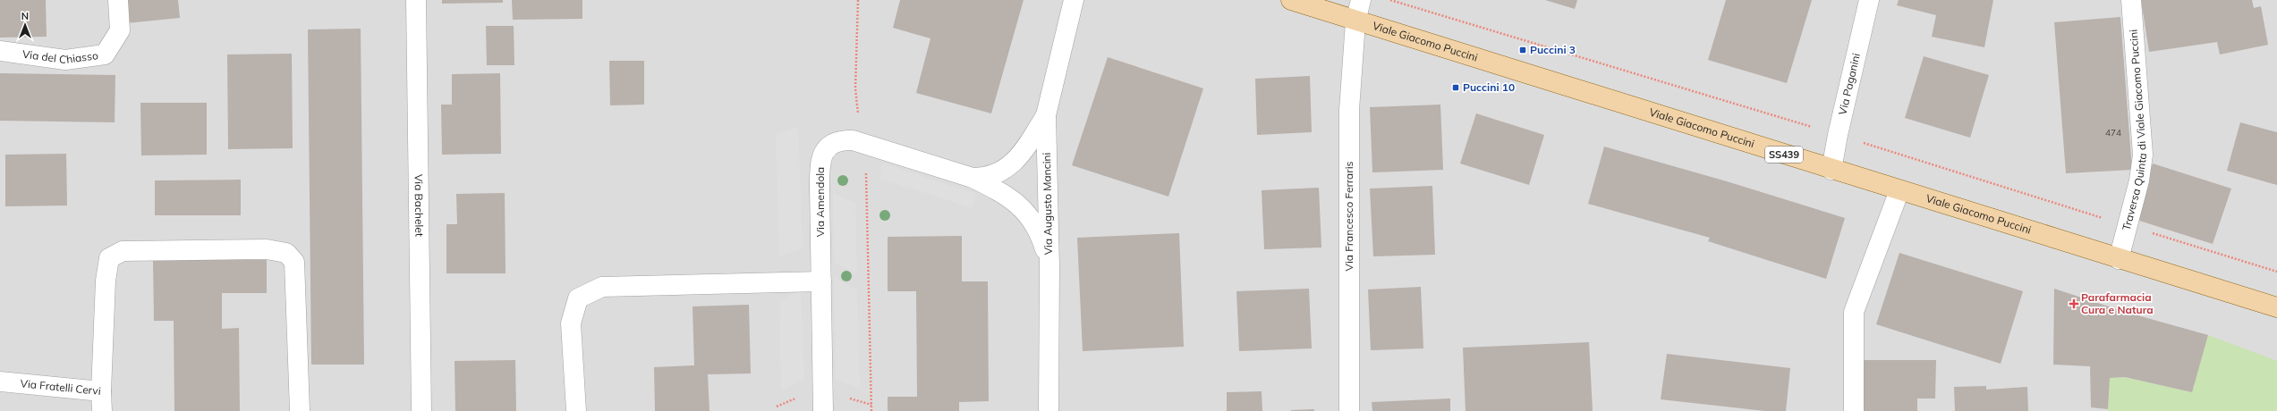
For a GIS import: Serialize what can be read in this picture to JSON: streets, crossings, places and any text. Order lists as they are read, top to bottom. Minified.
{"streets":{"main road":["Viale Giacomo Puccini","SS439"],"street":["Via del Chiasso","Via Paganini","Traversa Quinta di Viale Giacomo Puccini","Via Amendola","Via Augusto Mancini","Via Bachelet","Via Francesco Ferraris","Via Fratelli Cervi"]},"crossings":[["Viale Giacomo Puccini","Via Paganini"],["Viale Giacomo Puccini","Traversa Quinta di Viale Giacomo Puccini"],["Viale Giacomo Puccini","Via Francesco Ferraris"],["Via Amendola","Via Augusto Mancini"]],"places":{"transit":["Puccini 3","Puccini 10"],"health":["Parafarmacia Cura e Natura"]},"house_numbers":["474"],"north":"top"}
